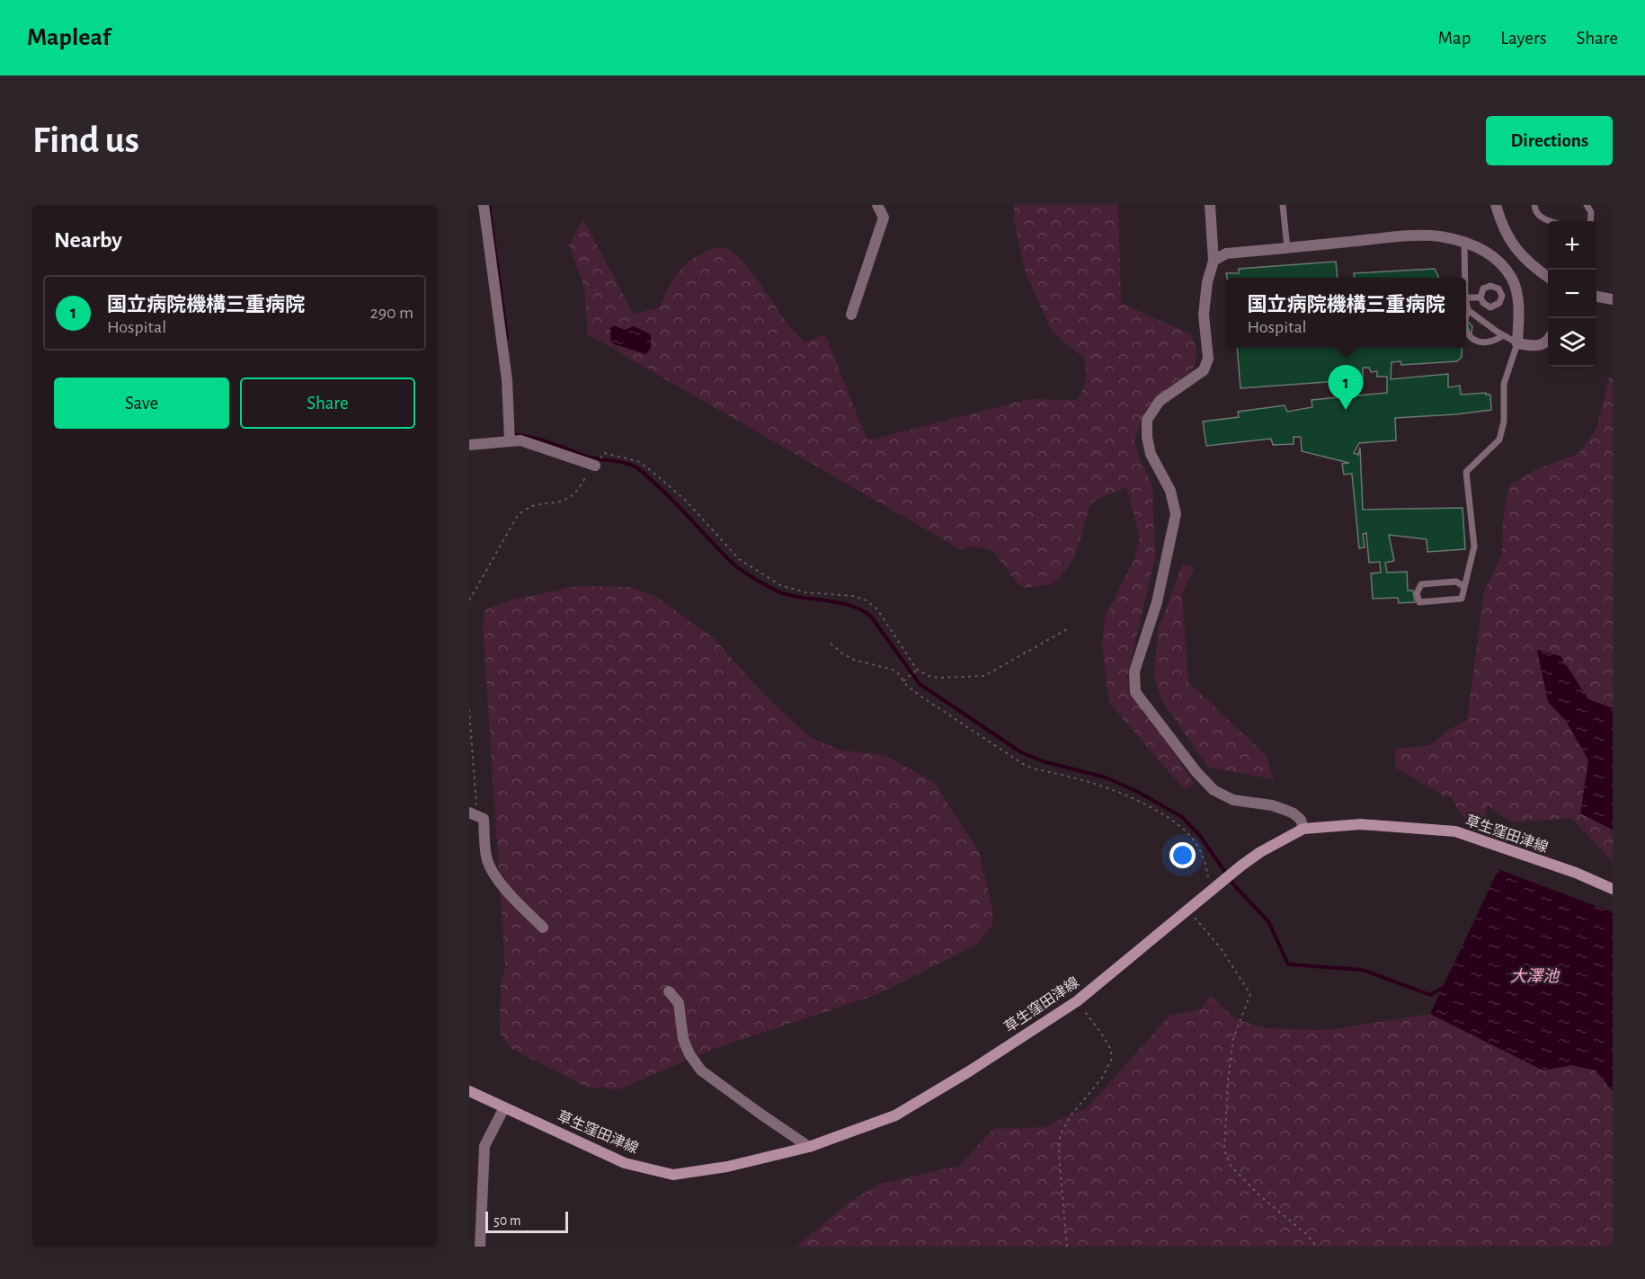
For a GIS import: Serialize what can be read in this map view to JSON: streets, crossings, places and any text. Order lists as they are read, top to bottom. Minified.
{"streets":{"main road":["草生窪田津線"]},"water":["大澤池"],"scale_bar":"50 m","page":{"header":"Mapleaf","nav":["Map","Layers","Share"],"buttons":["Directions",["Save","Share"]],"title":"Find us","heading":"Nearby","map_buttons":["+","−"],"list":[{"mark":"1","name":"国立病院機構三重病院","note":"Hospital","value":"290 m"}],"popup":["国立病院機構三重病院","Hospital"],"pins":"1","scale":"50 m"}}
